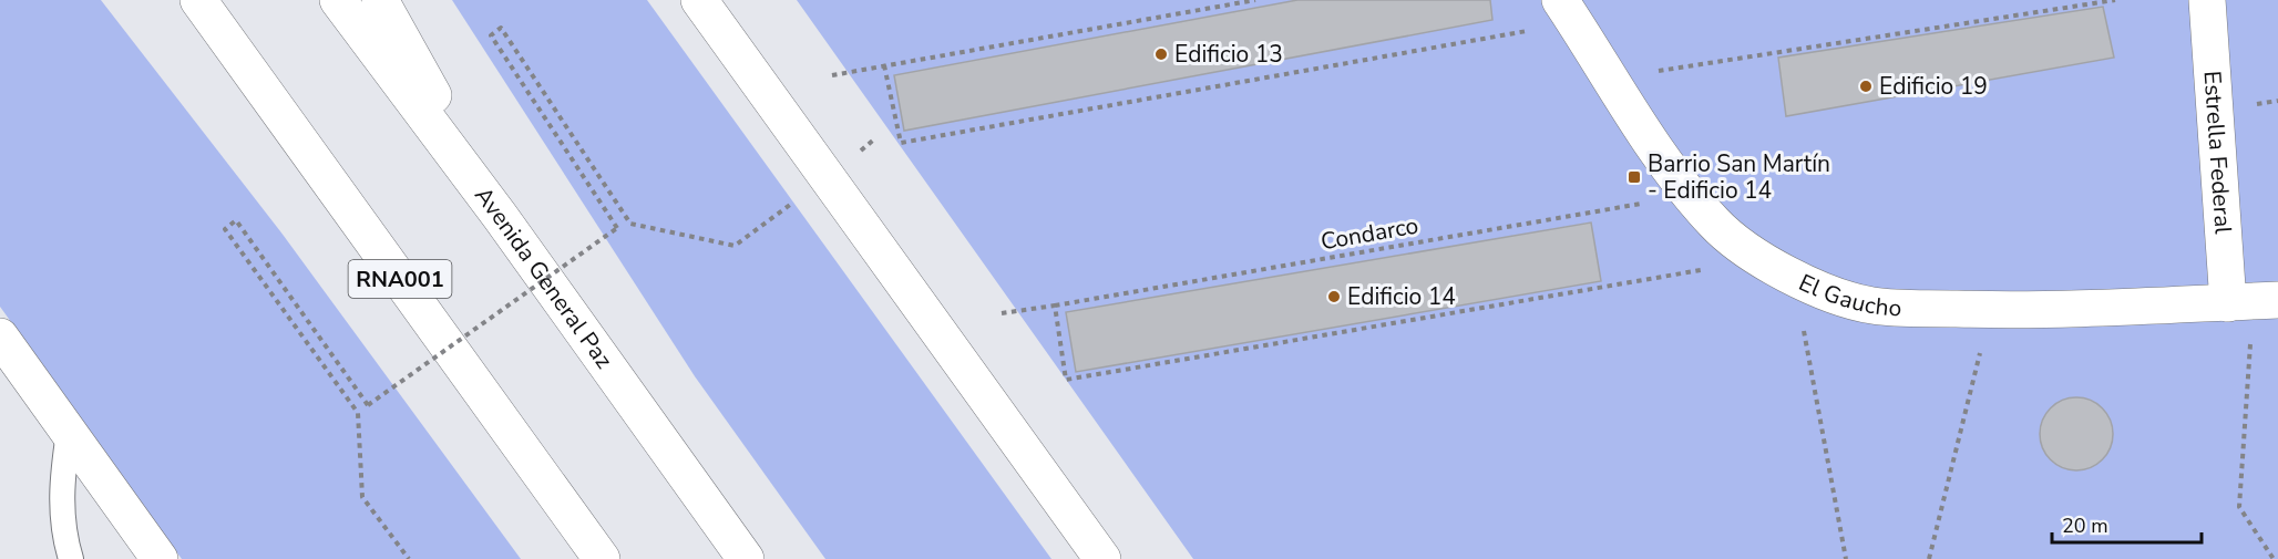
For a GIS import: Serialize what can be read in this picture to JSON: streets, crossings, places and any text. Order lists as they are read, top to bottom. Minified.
{"streets":{"main road":["Estrella Federal","Avenida General Paz","RNA001","El Gaucho"],"path":["Condarco"]},"crossings":[["Estrella Federal","El Gaucho"],["Condarco","El Gaucho"]],"places":{"other":["Edificio 13","Edificio 19","Edificio 14"],"transit":["Barrio San Martín - Edificio 14"]},"scale_bar":"20 m"}
